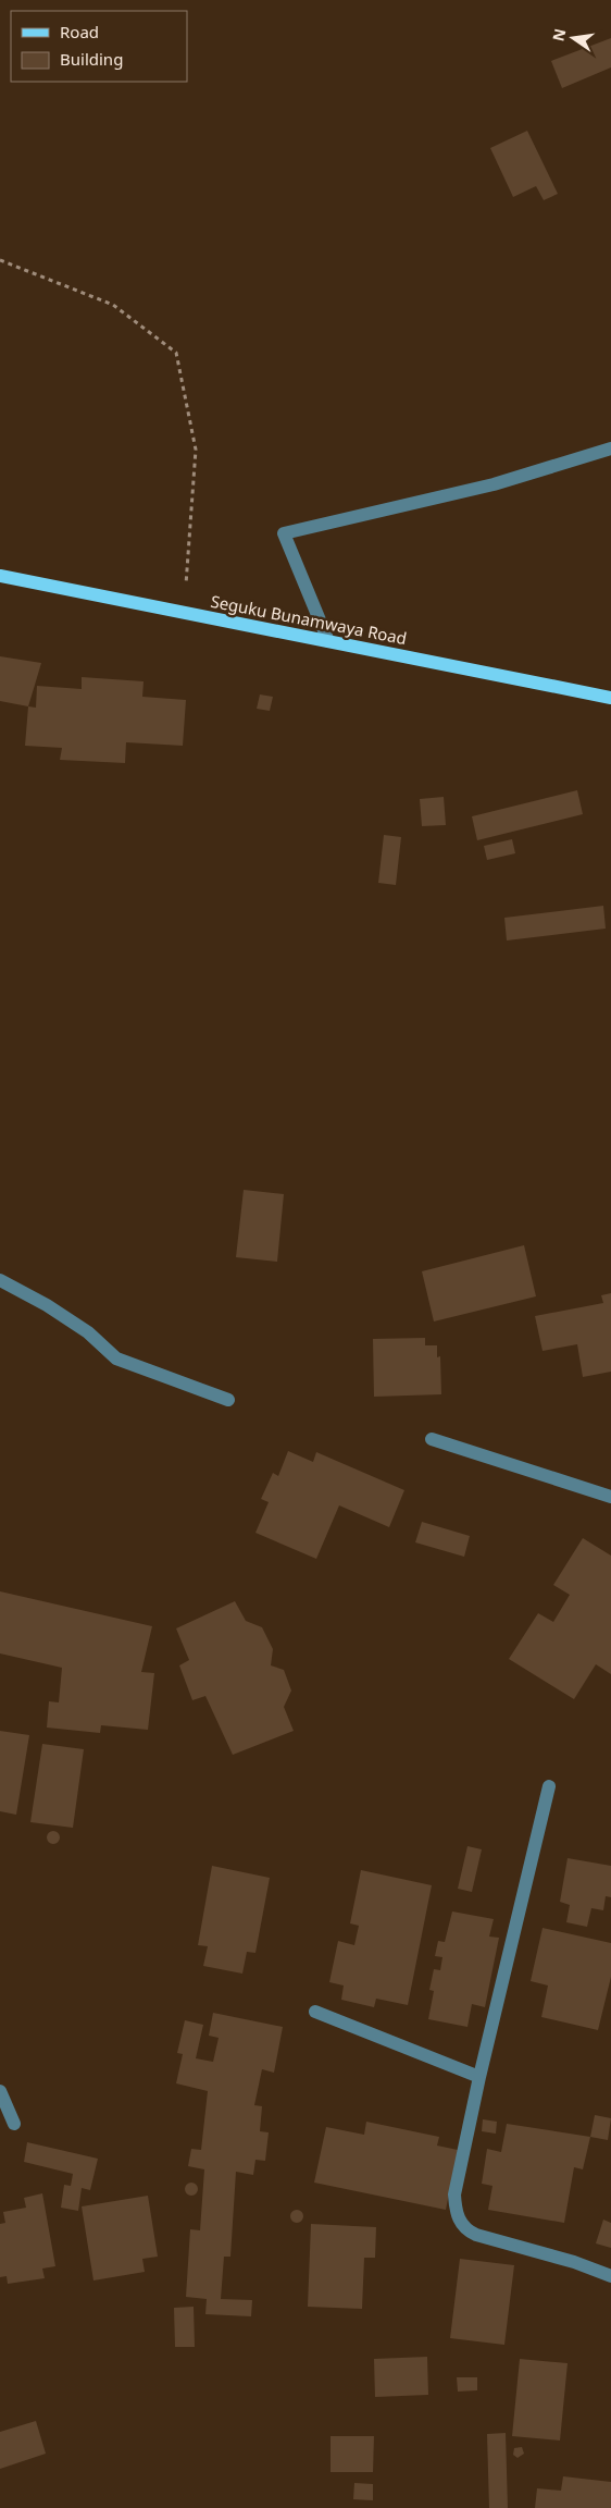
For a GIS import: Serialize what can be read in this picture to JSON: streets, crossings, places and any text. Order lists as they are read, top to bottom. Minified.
{"streets":{"main road":["Seguku Bunamwaya Road"]},"legend":["Road","Building"],"north":"left"}
